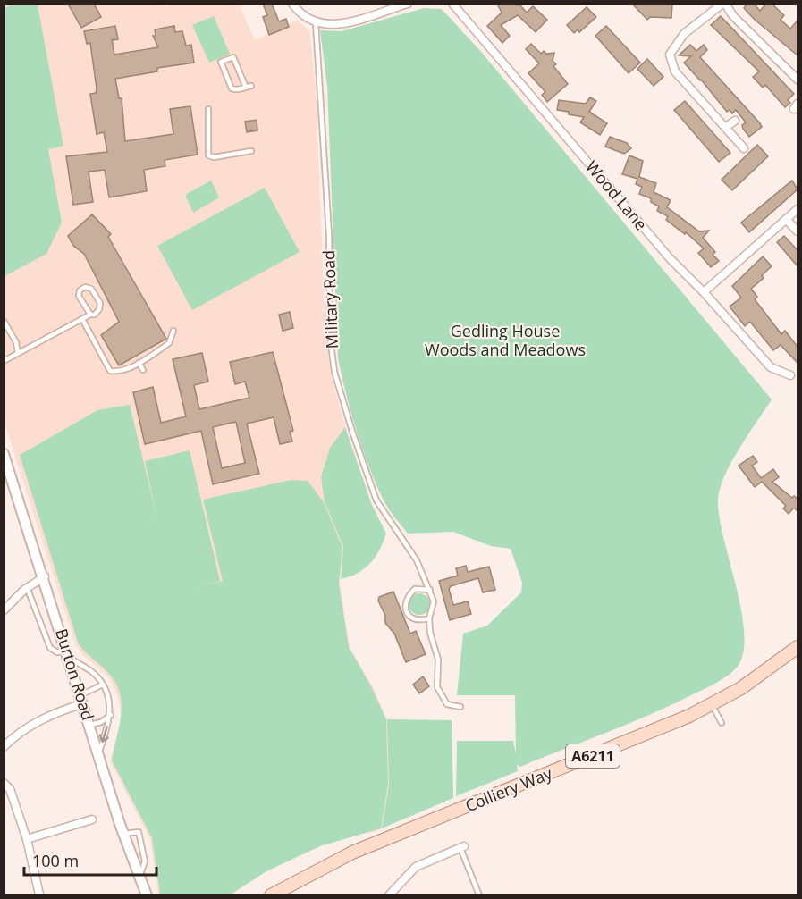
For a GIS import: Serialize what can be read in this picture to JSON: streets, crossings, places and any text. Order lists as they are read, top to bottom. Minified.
{"streets":{"main road":["A6211","Colliery Way"],"street":["Wood Lane","Burton Road"],"lane":["Military Road"]},"parks":["Gedling House Woods and Meadows"],"scale_bar":"100 m"}
